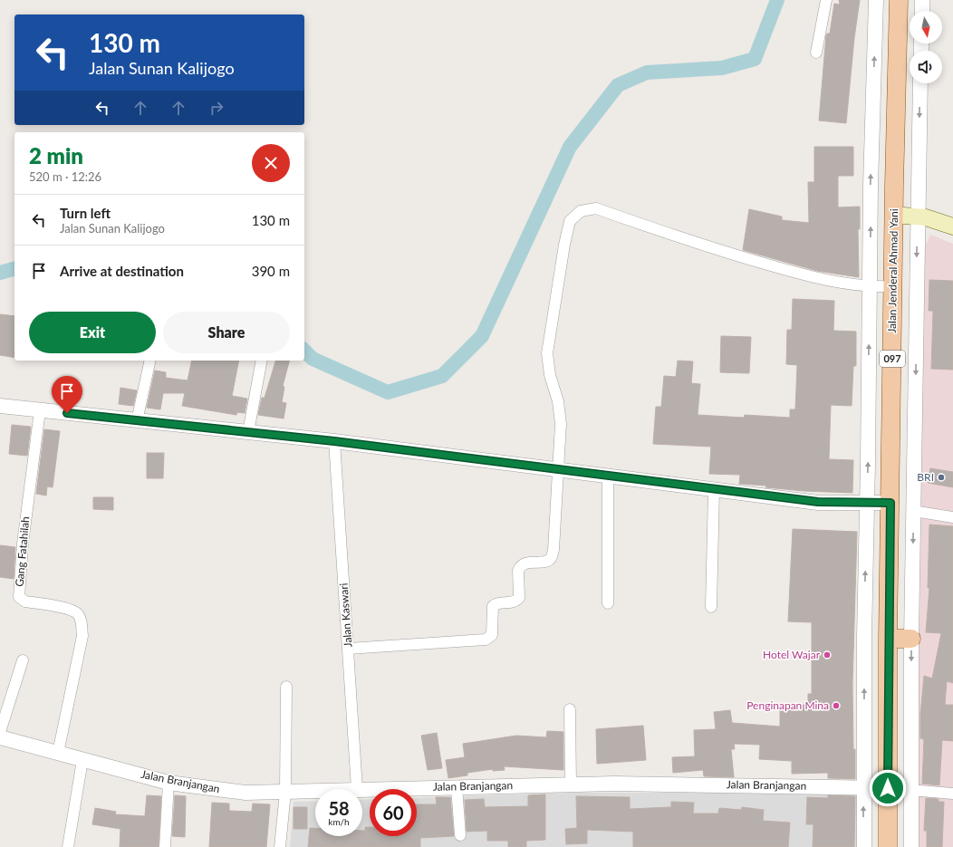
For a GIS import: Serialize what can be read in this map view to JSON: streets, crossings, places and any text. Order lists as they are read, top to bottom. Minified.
{"streets":{"main road":["Jalan Jenderal Ahmad Yani","097"],"street":["Gang Fatahilah","Jalan Kaswari","Jalan Branjangan"]},"crossings":[["Jalan Jenderal Ahmad Yani","Jalan Branjangan"],["Gang Fatahilah","Jalan Branjangan"],["Jalan Kaswari","Jalan Branjangan"]],"places":["BRI","Hotel Wajar","Penginapan Mina"],"north":"bottom","page":{"turn":["130 m","Jalan Sunan Kalijogo"],"heading":["2 min","520 m · 12:26"],"list":[{"name":"Turn left","note":"Jalan Sunan Kalijogo","value":"130 m"},{"name":"Arrive at destination","value":"390 m"}],"buttons":["Exit","Share"],"speed":"58 km/h","limit":"60"}}
